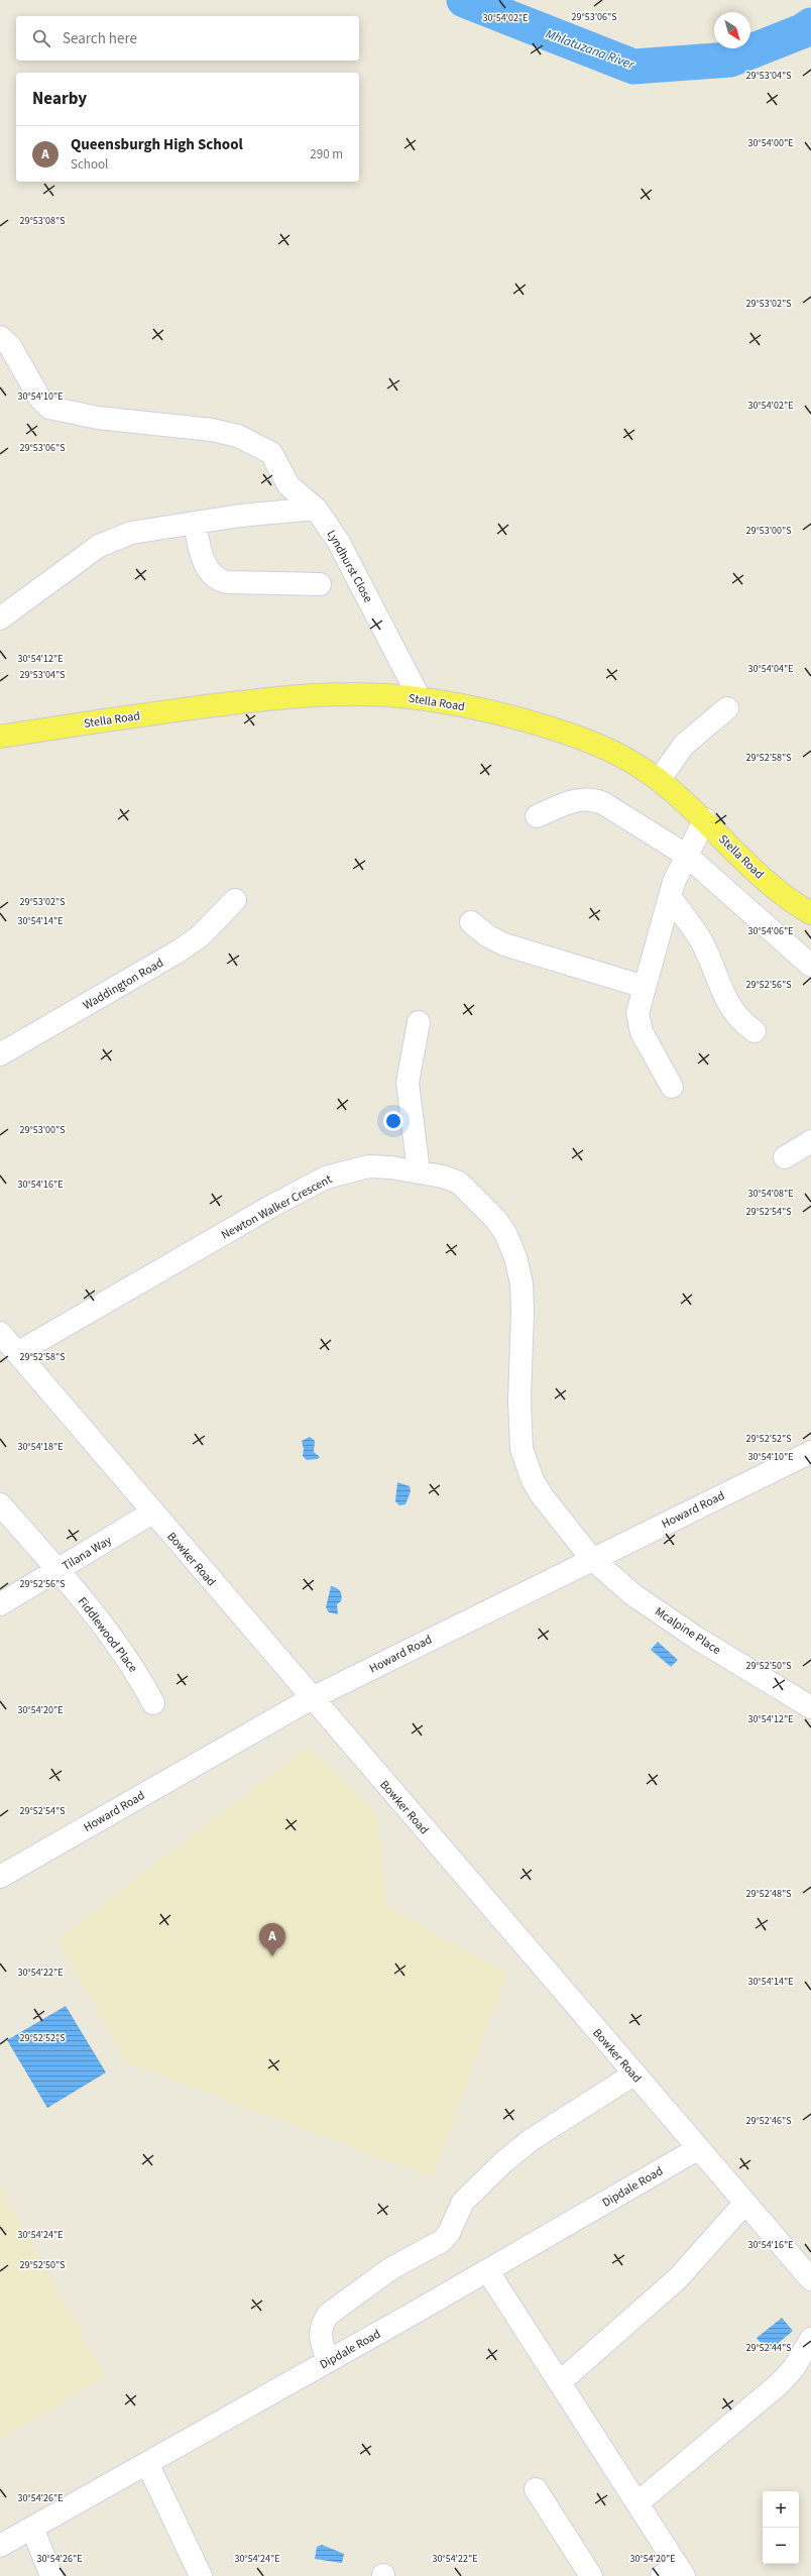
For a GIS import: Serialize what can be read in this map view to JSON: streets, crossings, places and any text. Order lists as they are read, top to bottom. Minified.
{"streets":{"main road":["Stella Road"],"street":["Lyndhurst Close","Waddington Road","Newton Walker Crescent","Howard Road","Tilana Way","Bowker Road","Mcalpine Place","Fiddlewood Place","Dipdale Road"]},"crossings":[["Lyndhurst Close","Stella Road"],["Newton Walker Crescent","Howard Road"],["Newton Walker Crescent","Bowker Road"],["Newton Walker Crescent","Mcalpine Place"],["Howard Road","Bowker Road"],["Howard Road","Mcalpine Place"],["Tilana Way","Bowker Road"],["Tilana Way","Fiddlewood Place"],["Bowker Road","Dipdale Road"]],"water":["Mhlatuzana River"],"north":"bottom right","page":{"search":"Search here","heading":"Nearby","list":[{"mark":"A","name":"Queensburgh High School","note":"School","value":"290 m"}],"pins":"A","map_buttons":["+","−"]},"coordinates":["29°53'06\"S","30°54'02\"E","29°53'04\"S","30°54'00\"E","29°53'08\"S","29°53'02\"S","30°54'10\"E","29°53'00\"S","30°54'12\"E","30°54'04\"E","29°52'58\"S","30°54'14\"E","30°54'06\"E","29°52'56\"S","30°54'16\"E","30°54'08\"E","29°52'54\"S","29°52'52\"S","30°54'18\"E","29°52'50\"S","30°54'20\"E","29°52'48\"S","30°54'22\"E","29°52'46\"S","30°54'24\"E","29°52'44\"S","30°54'26\"E"]}
